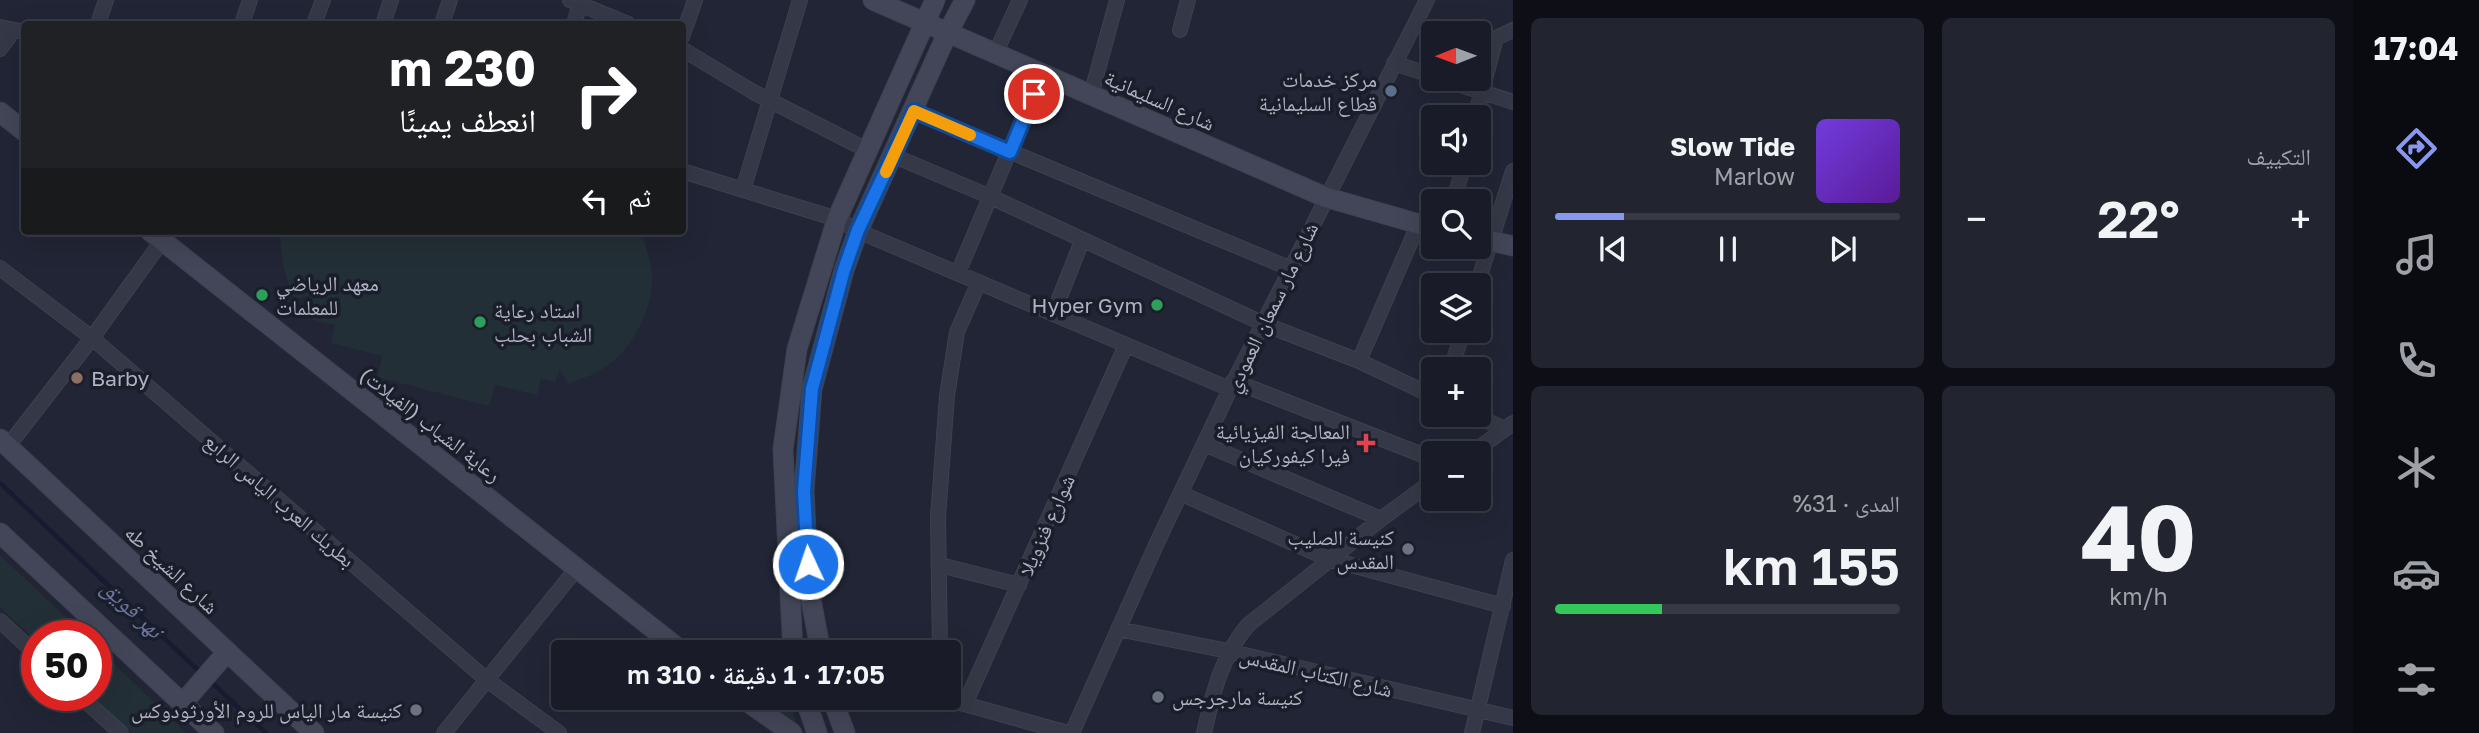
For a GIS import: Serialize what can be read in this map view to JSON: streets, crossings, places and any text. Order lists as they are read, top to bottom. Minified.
{"streets":{"main road":["شارع السليمانية","رعاية الشباب (الفيلات)","شارع الشيخ طه"],"street":["شارع مار سمعان العمودي","بطريك العرب الياس الرابع","شوارع فنزويلا","شارع الكتاب المقدس"]},"crossings":[["شارع السليمانية","شارع مار سمعان العمودي"],["شارع مار سمعان العمودي","شارع الكتاب المقدس"]],"water":["نهر قويق"],"places":{"other":["مركز خدمات قطاع السليمانية","معهد الرياضي للمعلمات","Hyper Gym","استاد رعاية الشباب بحلب","Barby","كنيسة الصليب المقدس","كنيسة مارجرجس","كنيسة مار الياس للروم الأورثودوكس"],"health":["المعالجة الفيزيائية فيرا كيفوركيان"]},"north":"left","page":{"tabs":"17:04","tile":["التكييف",["40","km/h"],["المدى · 31%","155 km"]],"map_buttons":["+","−"],"turn":["230 m","انعطف يمينًا"],"song":["Slow Tide","Marlow"],"then":"ثم","heat":["−","22°","+"],"limit":"50","trip":"17:05 · 1 دقيقة · 310 m"}}
